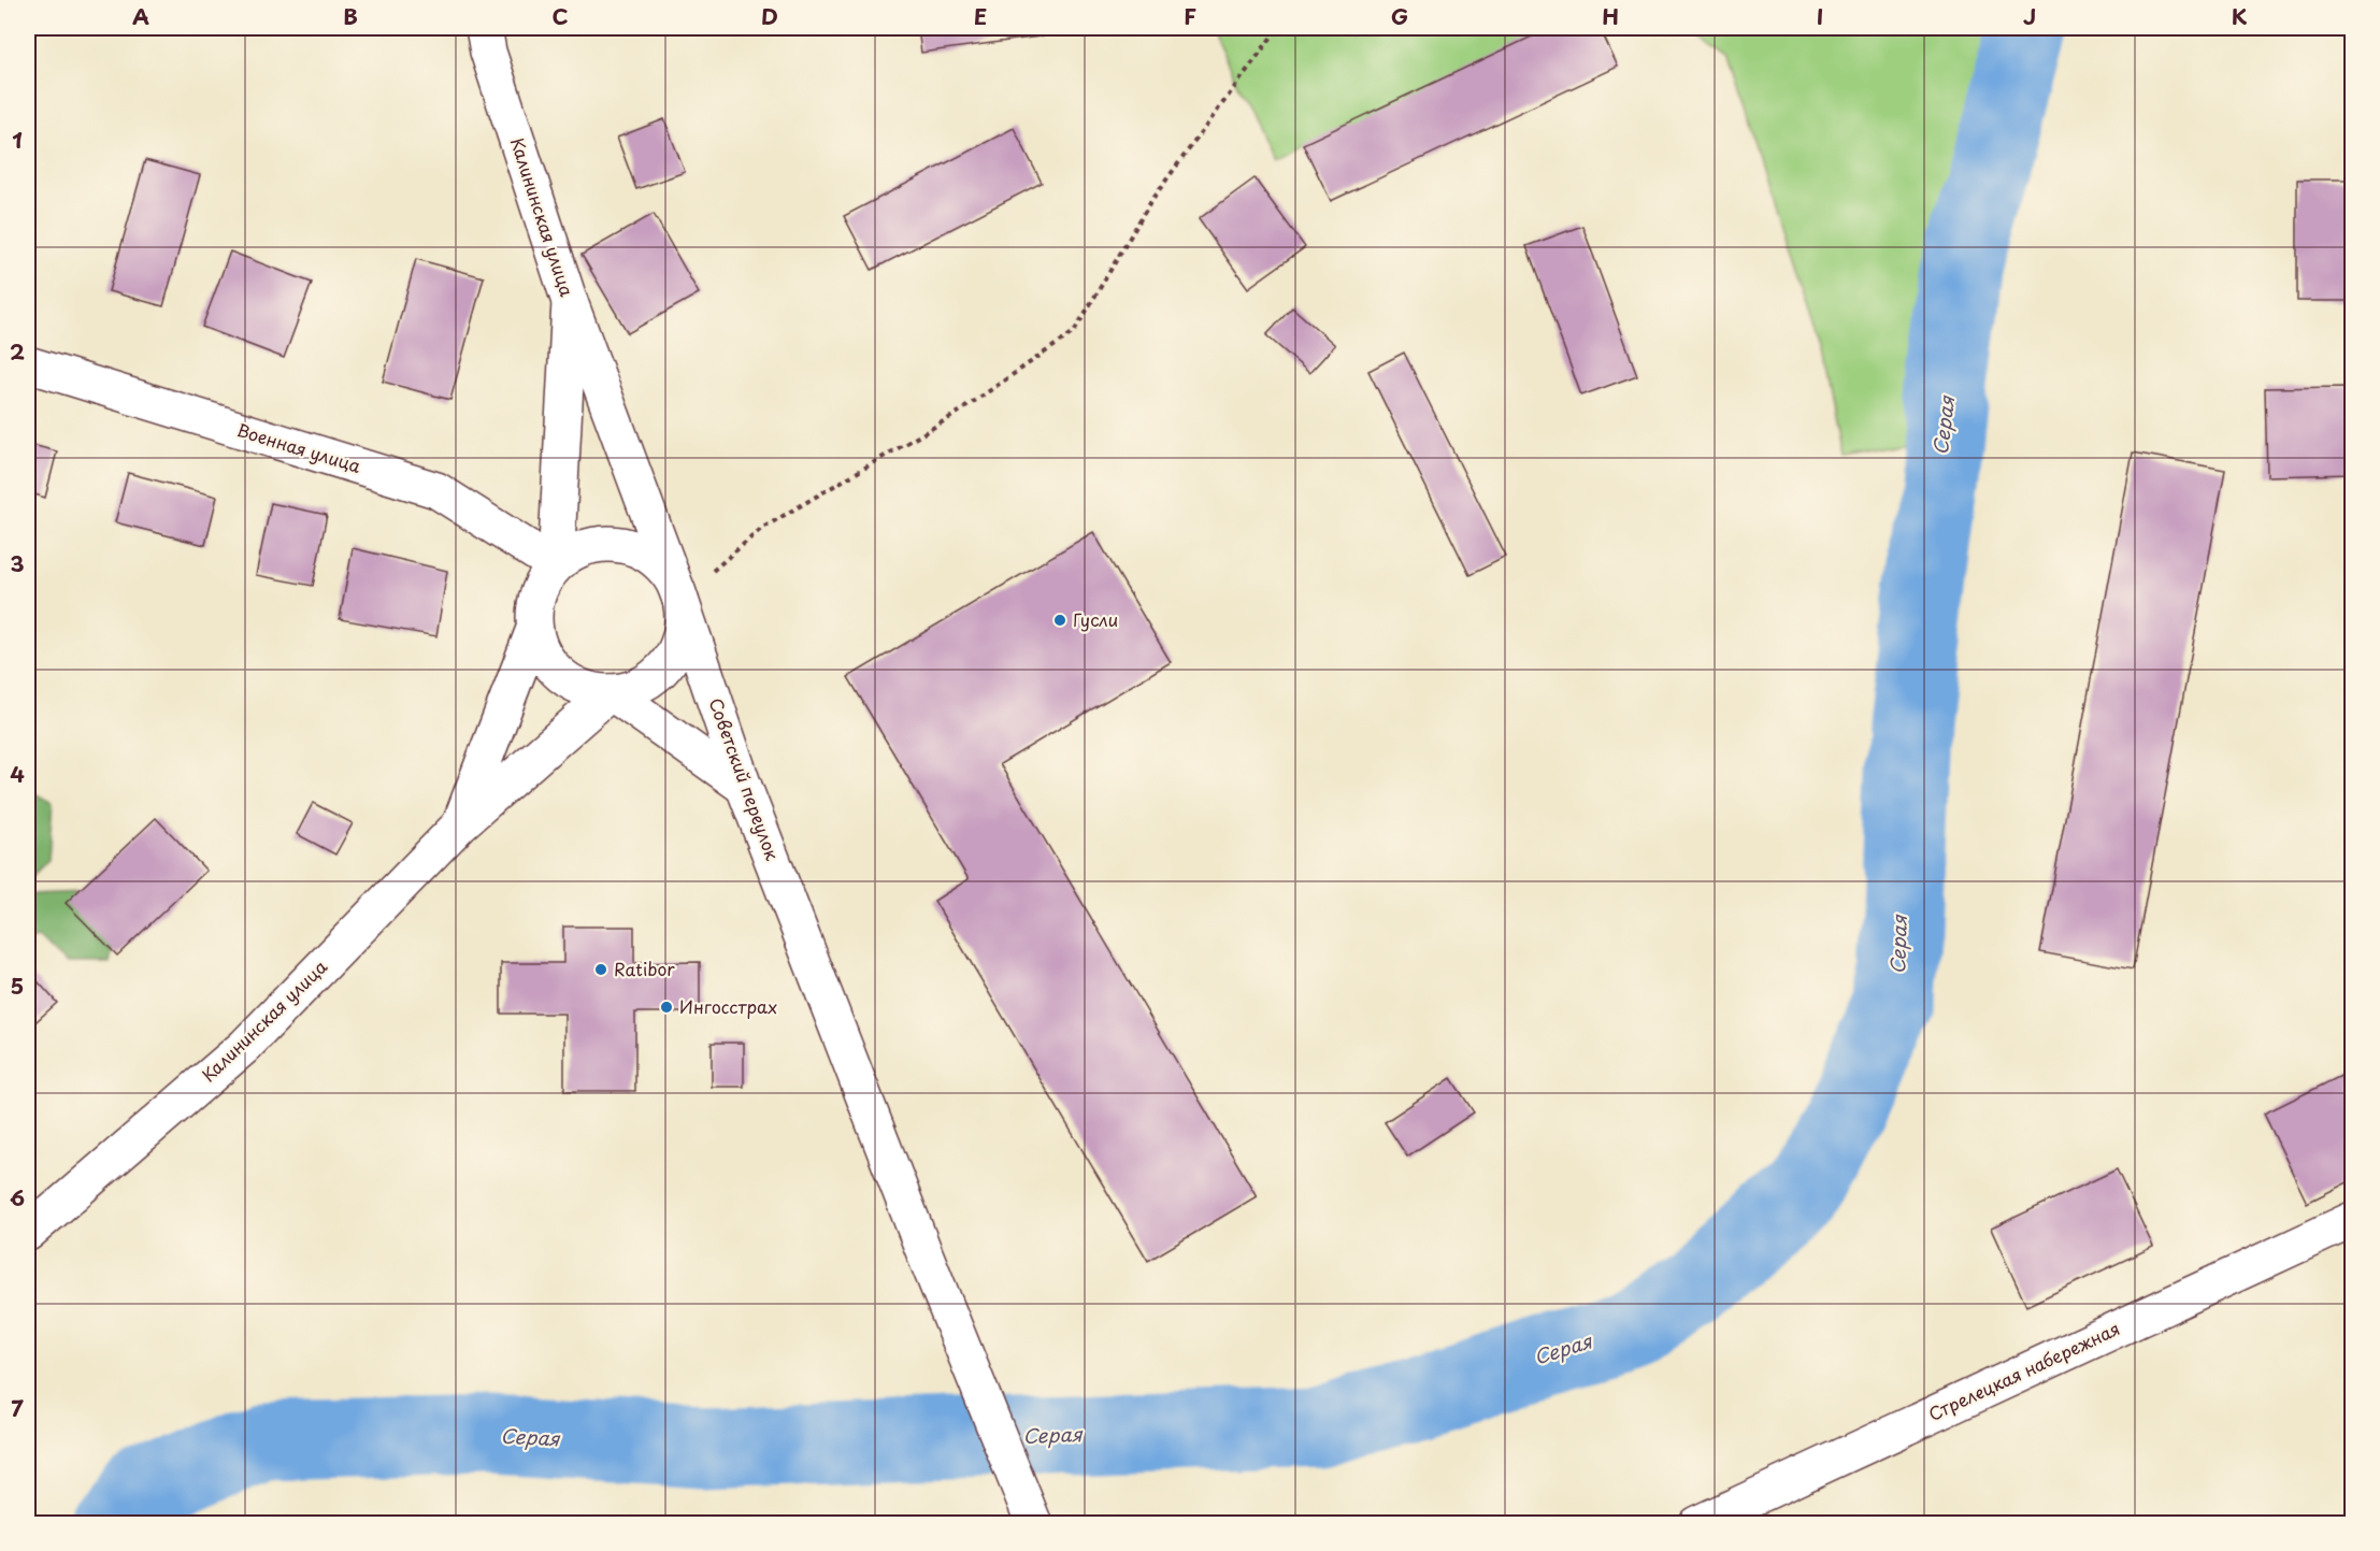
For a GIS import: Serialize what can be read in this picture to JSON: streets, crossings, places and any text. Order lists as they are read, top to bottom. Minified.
{"streets":{"street":["Калининская улица","Военная улица","Советский переулок","Стрелецкая набережная"]},"crossings":[["Калининская улица","Военная улица"],["Калининская улица","Советский переулок"],["Военная улица","Советский переулок"]],"water":["Серая"],"places":["Гусли","Ratibor","Ингосстрах"],"grid":{"columns":["A","B","C","D","E","F","G","H","I","J","K"],"rows":["1","2","3","4","5","6","7"]}}
